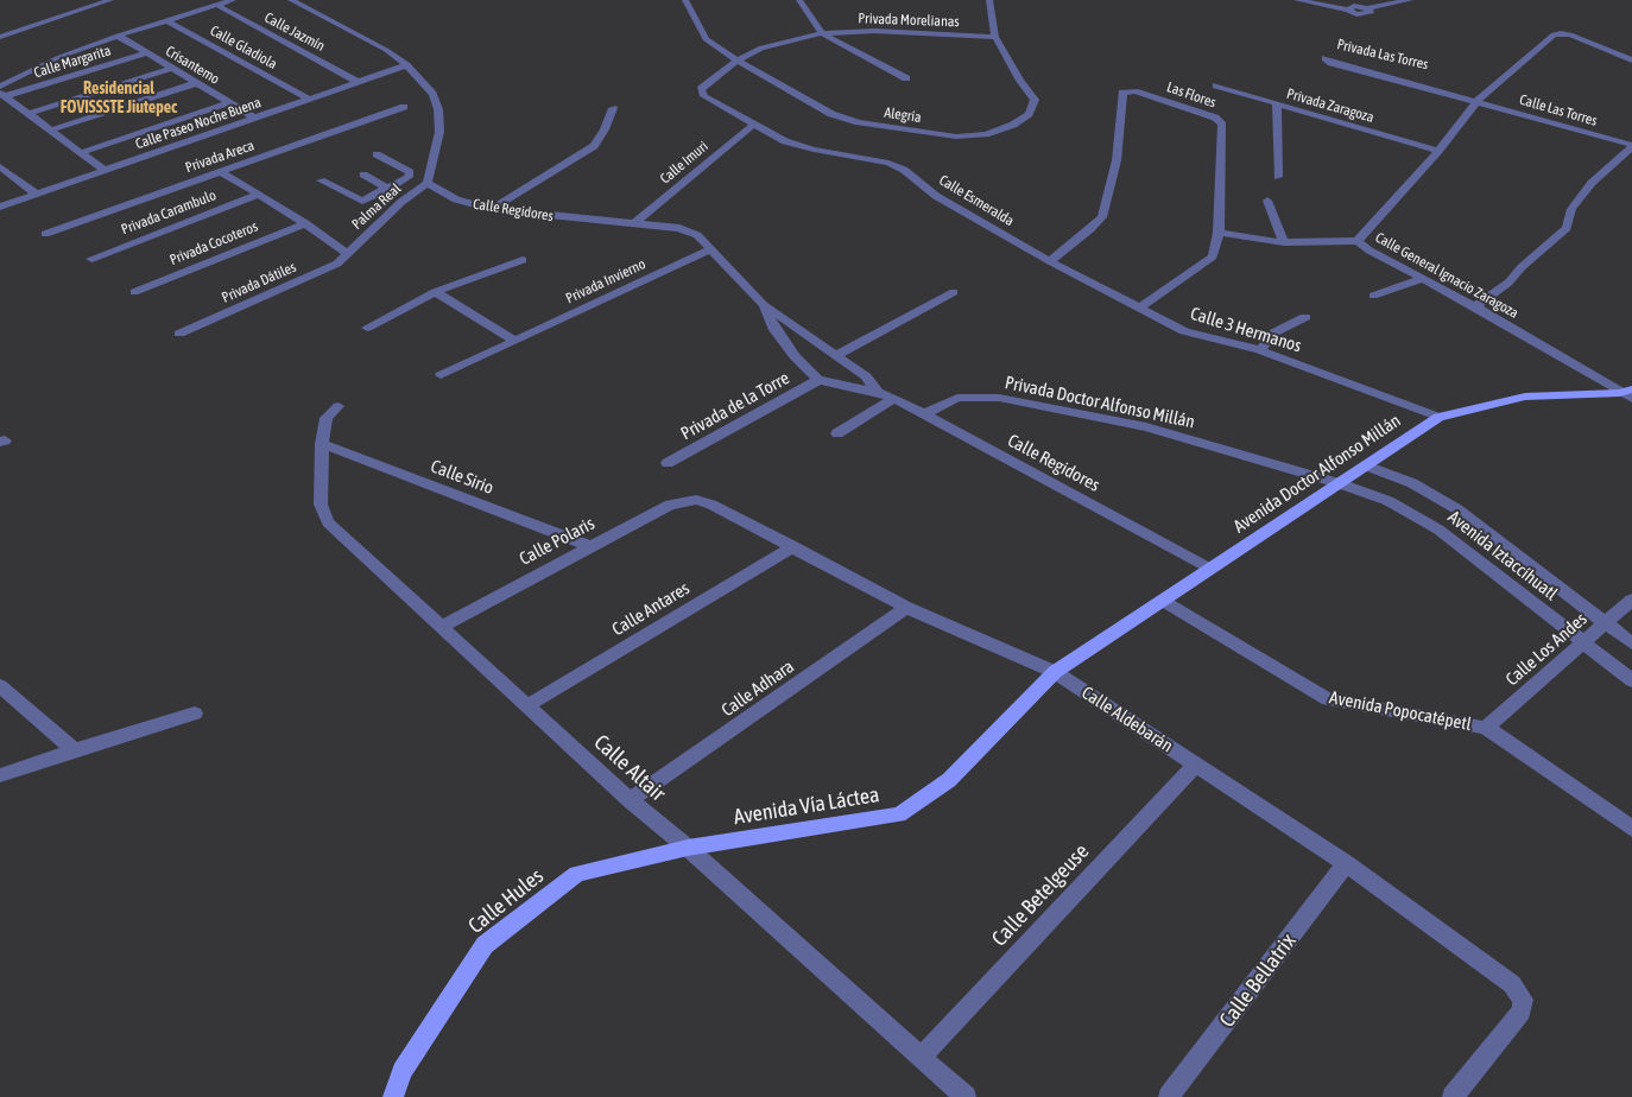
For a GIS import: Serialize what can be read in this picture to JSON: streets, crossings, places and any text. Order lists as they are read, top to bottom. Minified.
{"streets":{"main road":["Avenida Doctor Alfonso Millán","Avenida Vía Láctea","Calle Hules"],"street":["Privada Morelianas","Calle Jazmín","Calle Gladiola","Privada Las Torres","Calle Margarita","Crisantemo","Las Flores","Privada Zaragoza","Calle Las Torres","Alegría","Calle Paseo Noche Buena","Privada Areca","Calle Imuri","Calle Esmeralda","Palma Real","Calle Regidores","Privada Carambulo","Privada Cocoteros","Calle General Ignacio Zaragoza","Privada Invierno","Privada Dátiles","Calle 3 Hermanos","Privada Doctor Alfonso Millán","Privada de la Torre","Calle Sirio","Calle Polaris","Avenida Iztaccíhuatl","Calle Antares","Calle Los Andes","Calle Adhara","Avenida Popocatépetl","Calle Aldebarán","Calle Altair","Calle Betelgeuse","Calle Bellatrix"]},"crossings":[["Privada Morelianas","Alegría"],["Privada Morelianas","Calle Esmeralda"],["Calle Jazmín","Calle Paseo Noche Buena"],["Calle Gladiola","Calle Paseo Noche Buena"],["Privada Las Torres","Calle Las Torres"],["Privada Las Torres","Calle General Ignacio Zaragoza"],["Calle Margarita","Crisantemo"],["Crisantemo","Calle Paseo Noche Buena"],["Las Flores","Calle Esmeralda"],["Las Flores","Calle 3 Hermanos"],["Privada Zaragoza","Calle General Ignacio Zaragoza"],["Calle Las Torres","Calle General Ignacio Zaragoza"],["Alegría","Calle Esmeralda"],["Calle Imuri","Calle Esmeralda"],["Calle Imuri","Calle Regidores"],["Calle Esmeralda","Calle 3 Hermanos"],["Palma Real","Calle Regidores"],["Palma Real","Privada Dátiles"],["Calle Regidores","Privada Invierno"],["Calle Regidores","Privada Doctor Alfonso Millán"],["Calle Regidores","Privada de la Torre"],["Calle Regidores","Avenida Doctor Alfonso Millán"],["Calle General Ignacio Zaragoza","Avenida Doctor Alfonso Millán"],["Calle 3 Hermanos","Avenida Doctor Alfonso Millán"],["Privada Doctor Alfonso Millán","Avenida Doctor Alfonso Millán"],["Privada Doctor Alfonso Millán","Avenida Iztaccíhuatl"],["Avenida Doctor Alfonso Millán","Avenida Iztaccíhuatl"],["Avenida Doctor Alfonso Millán","Avenida Popocatépetl"],["Avenida Doctor Alfonso Millán","Calle Aldebarán"],["Avenida Doctor Alfonso Millán","Avenida Vía Láctea"],["Calle Sirio","Calle Polaris"],["Calle Sirio","Calle Altair"],["Calle Polaris","Calle Aldebarán"],["Calle Polaris","Calle Altair"],["Avenida Iztaccíhuatl","Calle Los Andes"],["Calle Antares","Calle Aldebarán"],["Calle Antares","Calle Altair"],["Calle Los Andes","Avenida Popocatépetl"],["Calle Adhara","Calle Aldebarán"],["Calle Adhara","Calle Altair"],["Calle Aldebarán","Avenida Vía Láctea"],["Calle Aldebarán","Calle Betelgeuse"],["Calle Aldebarán","Calle Bellatrix"],["Calle Altair","Avenida Vía Láctea"],["Calle Altair","Calle Betelgeuse"],["Calle Altair","Calle Hules"],["Avenida Vía Láctea","Calle Hules"]],"districts":["Residencial FOVISSSTE Jiutepec"]}
